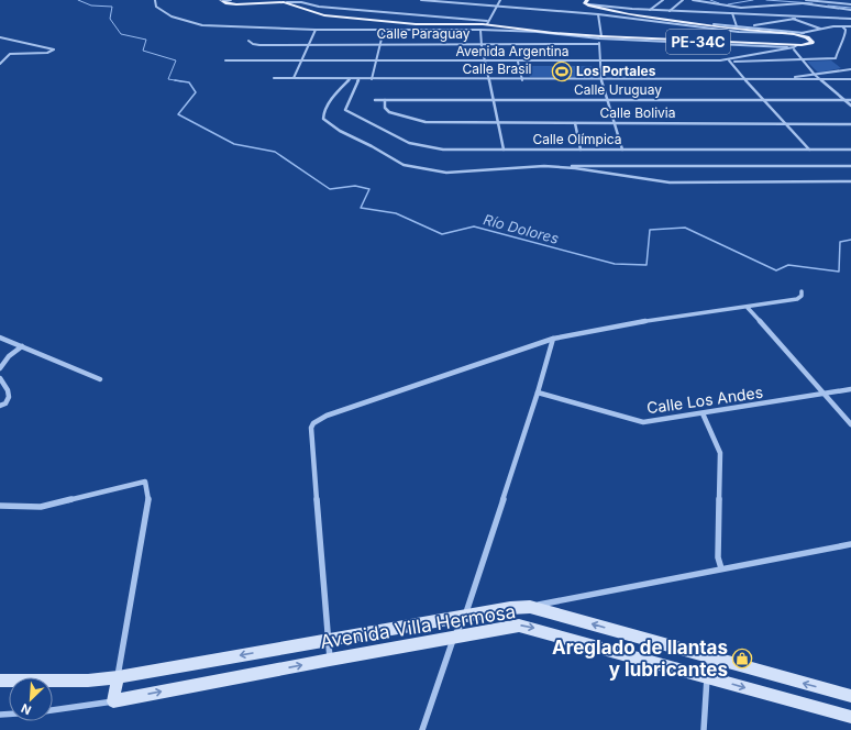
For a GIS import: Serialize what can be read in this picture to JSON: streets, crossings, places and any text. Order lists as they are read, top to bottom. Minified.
{"streets":{"main road":["PE-34C"],"street":["Calle Paraguay","Avenida Argentina","Calle Brasil","Calle Uruguay","Calle Bolivia","Calle Olímpica","Calle Los Andes","Avenida Villa Hermosa"]},"crossings":[["PE-34C","Avenida Argentina"],["Calle Brasil","Calle Olímpica"],["Calle Uruguay","Calle Bolivia"]],"water":["Río Dolores"],"places":{"sports":["Los Portales"],"shop":["Areglado de llantas y lubricantes"]},"north":"bottom left"}
